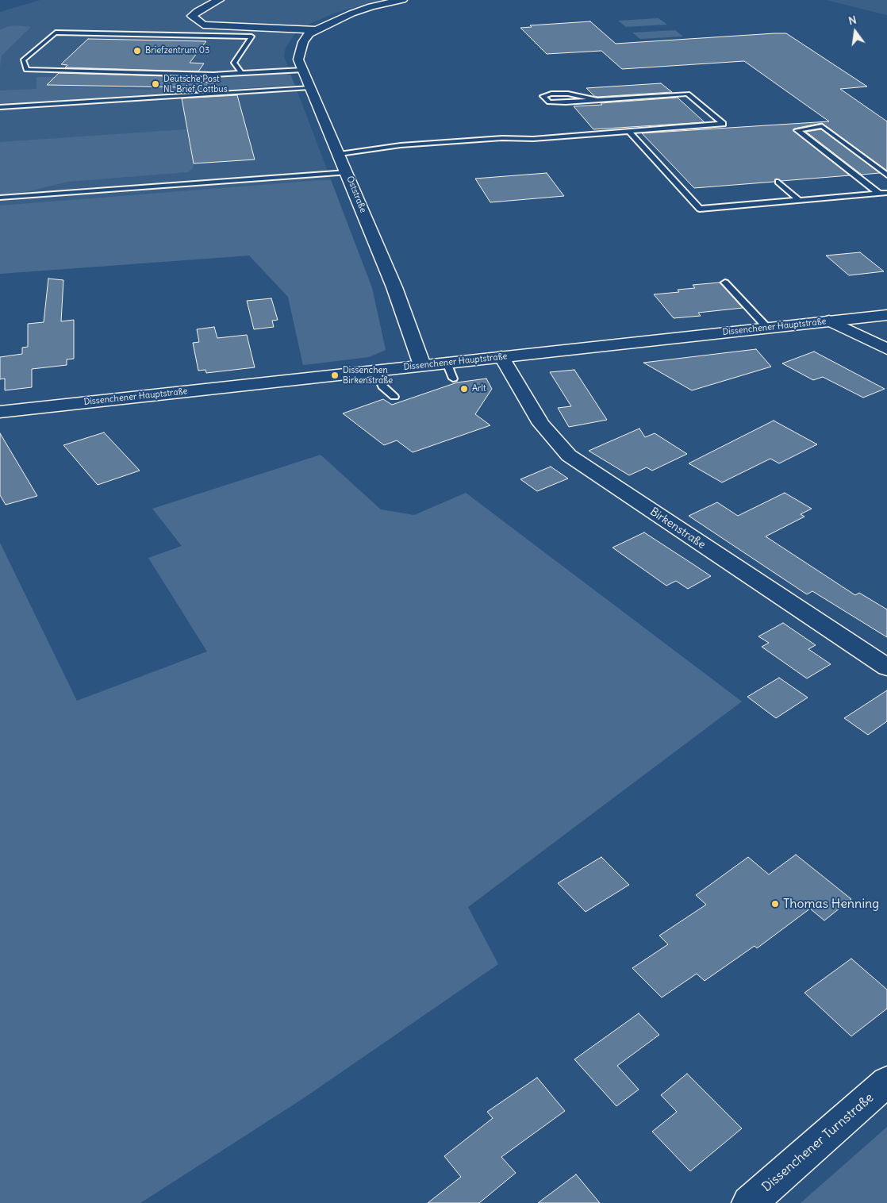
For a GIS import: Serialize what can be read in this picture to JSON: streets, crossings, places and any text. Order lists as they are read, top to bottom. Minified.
{"streets":{"street":["Oststraße","Dissenchener Hauptstraße","Birkenstraße","Dissenchener Turnstraße"]},"crossings":[["Oststraße","Dissenchener Hauptstraße"],["Dissenchener Hauptstraße","Birkenstraße"]],"places":["Briefzentrum 03","Deutsche Post NL Brief Cottbus","Dissenchen Birkenstraße","Arlt","Thomas Henning"],"north":"top"}
